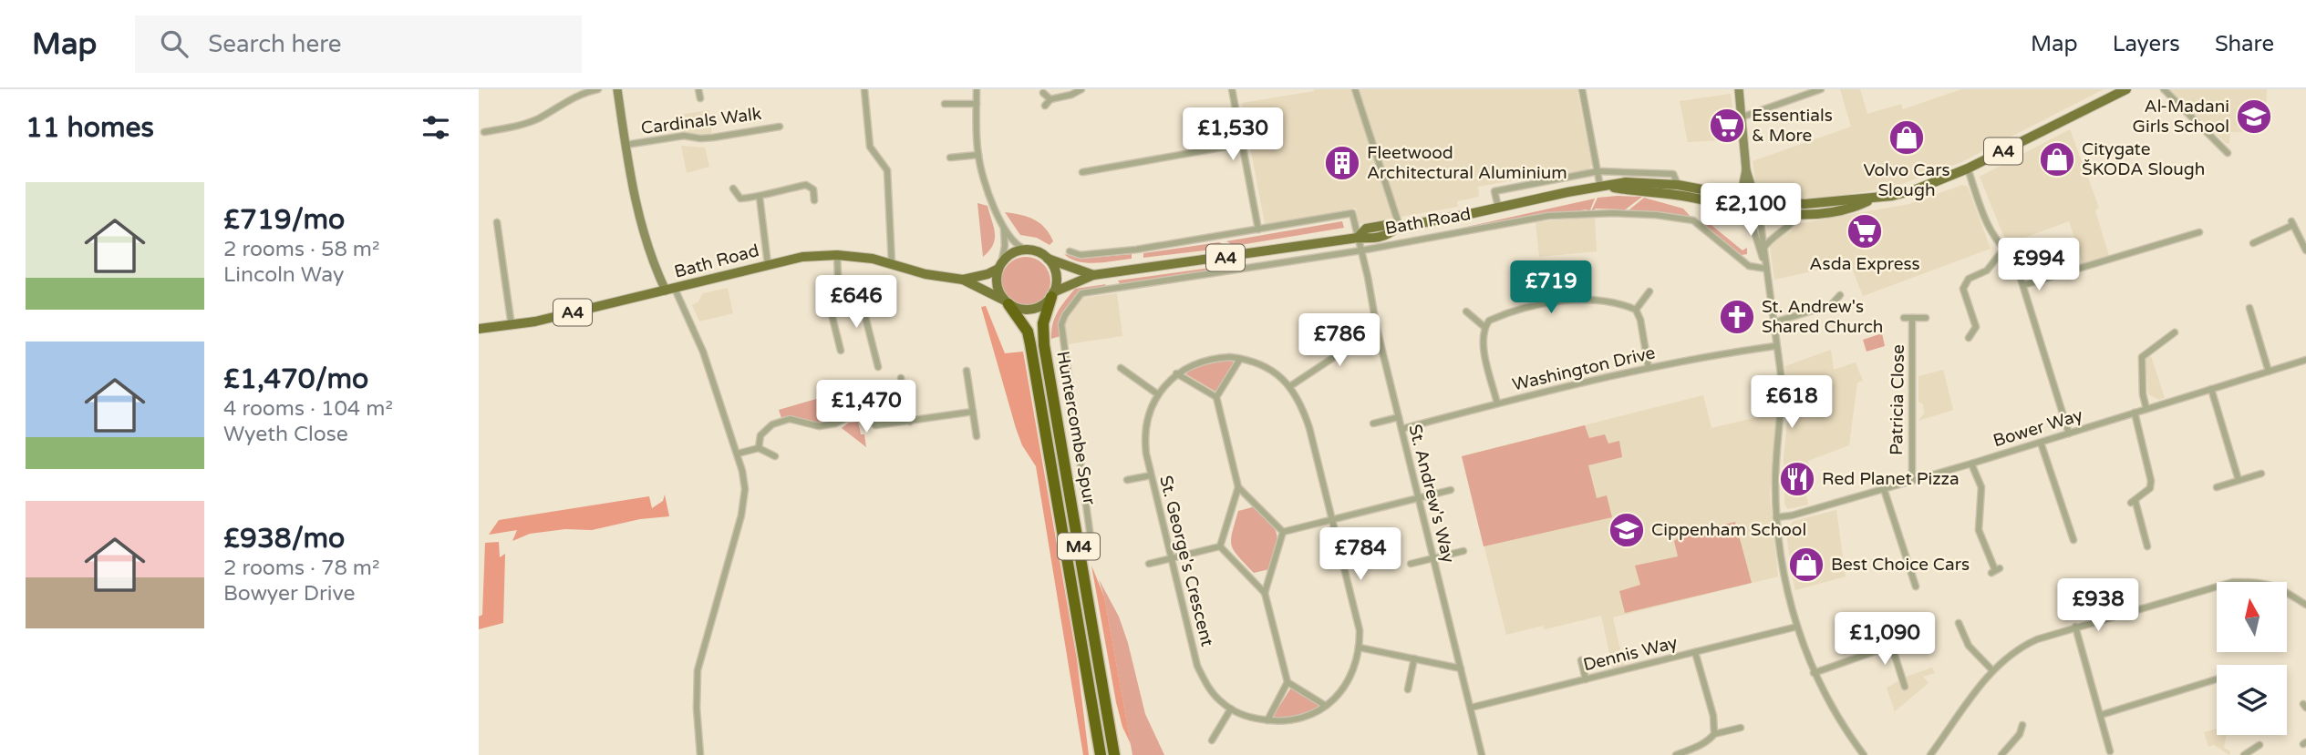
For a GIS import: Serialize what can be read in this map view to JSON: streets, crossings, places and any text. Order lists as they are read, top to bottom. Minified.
{"streets":{"highway":["Huntercombe Spur","M4"],"main road":["A4","Bath Road"],"street":["Cardinals Walk","Washington Drive","Patricia Close","Bower Way","St. Andrew's Way","St. George's Crescent","Dennis Way"]},"crossings":[["Bath Road","Huntercombe Spur"],["Bath Road","St. Andrew's Way"],["Washington Drive","St. Andrew's Way"],["Patricia Close","Bower Way"],["St. Andrew's Way","Dennis Way"]],"places":{"school or university":["Al-Madani Girls School","Cippenham School"],"supermarket":["Essentials & More","Asda Express"],"shop":["Volvo Cars Slough","Citygate ŠKODA Slough","Best Choice Cars"],"building":["Fleetwood Architectural Aluminium"],"church":["St. Andrew's Shared Church"],"restaurant":["Red Planet Pizza"]},"north":"top","page":{"header":"Map","search":"Search here","nav":["Map","Layers","Share"],"heading":"11 homes","price":["£1,530","£2,100","£994","£719","£646","£786","£618","£1,470","£784","£938","£1,090"],"list":[{"name":"£719/mo","note":"2 rooms · 58 m² · Lincoln Way"},{"name":"£1,470/mo","note":"4 rooms · 104 m² · Wyeth Close"},{"name":"£938/mo","note":"2 rooms · 78 m² · Bowyer Drive"}]}}
